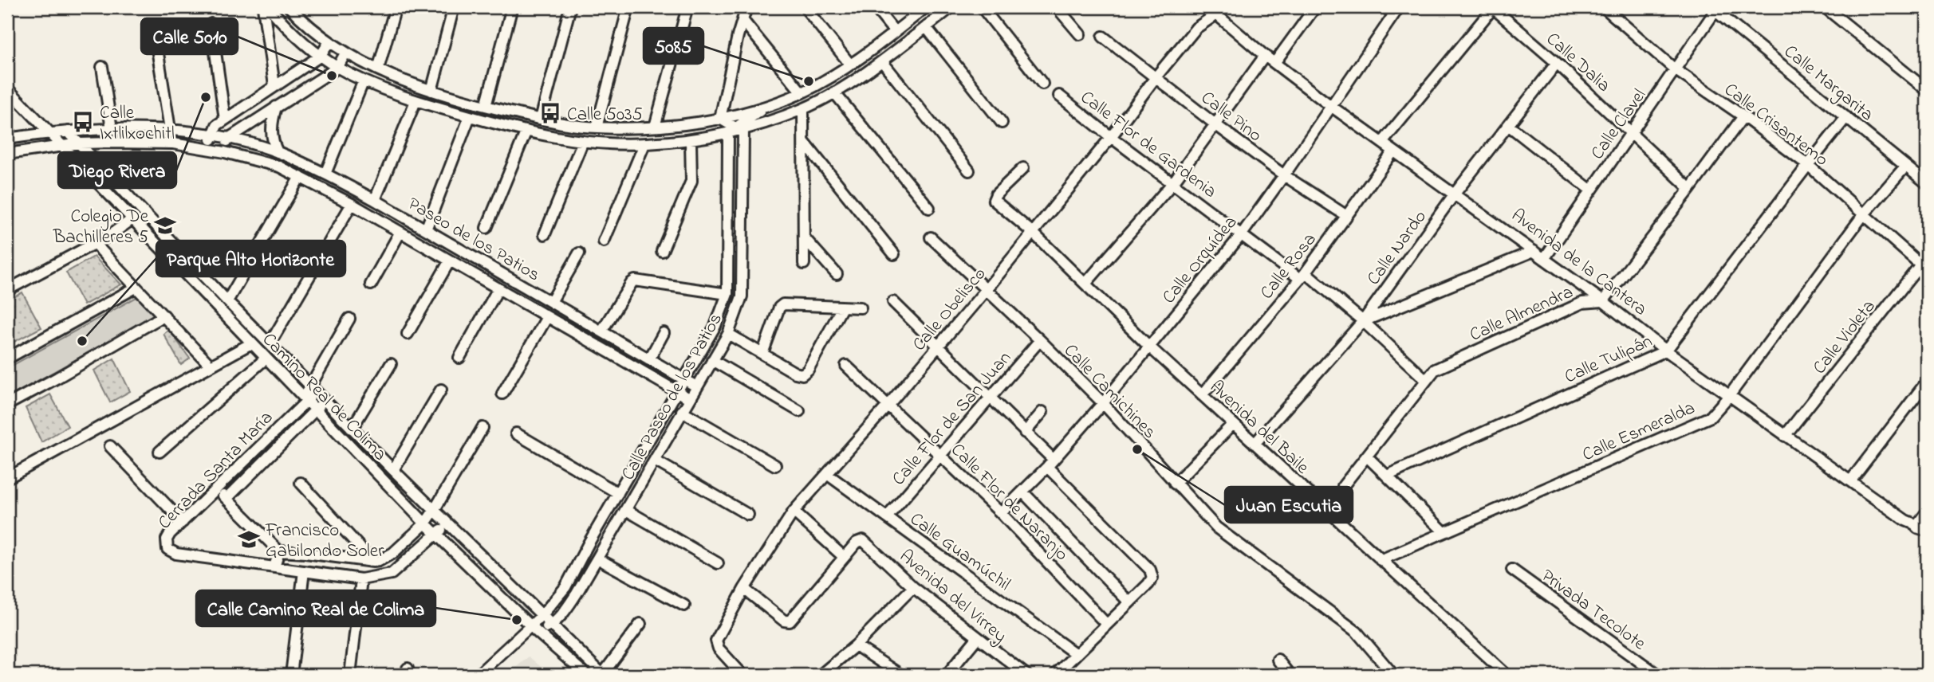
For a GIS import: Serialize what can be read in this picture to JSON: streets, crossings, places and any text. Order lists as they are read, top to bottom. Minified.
{"streets":{"street":["Calle Dalia","Calle Margarita","Calle Pino","Calle Clavel","Calle Crisantemo","Calle Flor de Gardenia","Paseo de los Patios","Calle Nardo","Calle Orquídea","Avenida de la Cantera","Calle Rosa","Calle Obelisco","Calle Almendra","Calle Violeta","Calle Tulipán","Calle Camichines","Camino Real de Colima","Calle Paseo de los Patios","Calle Flor de San Juan","Avenida del Baile","Calle Esmeralda","Cerrada Santa María","Calle Flor de Naranjo","Calle Guamúchil","Avenida del Virrey","Privada Tecolote"]},"crossings":[["Calle Dalia","Calle Clavel"],["Calle Dalia","Calle Nardo"],["Calle Margarita","Calle Clavel"],["Calle Margarita","Calle Tulipán"],["Calle Margarita","Calle Esmeralda"],["Calle Pino","Calle Orquídea"],["Calle Pino","Calle Rosa"],["Calle Pino","Calle Obelisco"],["Calle Clavel","Calle Crisantemo"],["Calle Clavel","Avenida de la Cantera"],["Calle Crisantemo","Calle Violeta"],["Calle Crisantemo","Calle Tulipán"],["Calle Crisantemo","Calle Esmeralda"],["Calle Flor de Gardenia","Calle Nardo"],["Calle Flor de Gardenia","Calle Orquídea"],["Calle Flor de Gardenia","Calle Rosa"],["Calle Flor de Gardenia","Calle Obelisco"],["Calle Flor de Gardenia","Calle Almendra"],["Paseo de los Patios","Camino Real de Colima"],["Paseo de los Patios","Calle Paseo de los Patios"],["Calle Nardo","Avenida de la Cantera"],["Calle Nardo","Avenida del Baile"],["Calle Orquídea","Avenida de la Cantera"],["Calle Orquídea","Calle Camichines"],["Calle Orquídea","Avenida del Baile"],["Calle Orquídea","Calle Flor de Naranjo"],["Avenida de la Cantera","Calle Rosa"],["Avenida de la Cantera","Calle Obelisco"],["Avenida de la Cantera","Calle Almendra"],["Avenida de la Cantera","Calle Violeta"],["Avenida de la Cantera","Calle Tulipán"],["Avenida de la Cantera","Calle Esmeralda"],["Calle Rosa","Avenida del Baile"],["Calle Obelisco","Calle Camichines"],["Calle Obelisco","Avenida del Baile"],["Calle Obelisco","Calle Flor de Naranjo"],["Calle Obelisco","Calle Guamúchil"],["Calle Camichines","Calle Flor de San Juan"],["Camino Real de Colima","Calle Paseo de los Patios"],["Camino Real de Colima","Cerrada Santa María"],["Calle Flor de San Juan","Calle Flor de Naranjo"],["Calle Flor de San Juan","Calle Guamúchil"],["Avenida del Baile","Calle Esmeralda"]],"places":{"other":["Calle 5010","5085","Diego Rivera","Parque Alto Horizonte","Juan Escutia","Calle Camino Real de Colima"],"bus stop":["Calle 5035","Calle Ixtlilxochitl"],"school or university":["Colegio De Bachilleres 5","Francisco Gabilondo Soler"]}}
